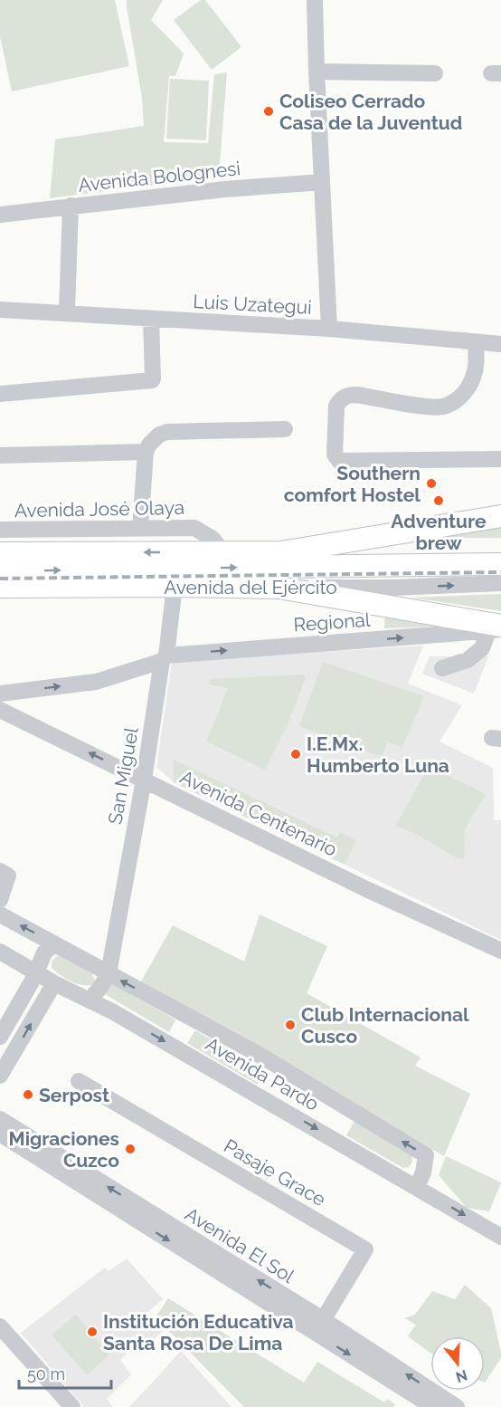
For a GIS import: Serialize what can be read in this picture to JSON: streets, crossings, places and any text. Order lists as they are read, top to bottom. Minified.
{"streets":{"main road":["Avenida del Ejército"],"street":["Avenida Bolognesi","Luis Uzategui","Avenida José Olaya","Regional","San Miguel","Avenida Centenario","Avenida Pardo","Pasaje Grace","Avenida El Sol"]},"crossings":[["Avenida José Olaya","Avenida del Ejército"],["Avenida del Ejército","San Miguel"],["Regional","San Miguel"],["San Miguel","Avenida Centenario"],["Pasaje Grace","Avenida El Sol"]],"one_way":["Regional"],"places":["Coliseo Cerrado Casa de la Juventud","Southern comfort Hostel","Adventure brew","I.E.Mx. Humberto Luna","Club Internacional Cusco","Serpost","Migraciones Cuzco","Institución Educativa Santa Rosa De Lima"],"scale_bar":"50 m","north":"bottom"}
